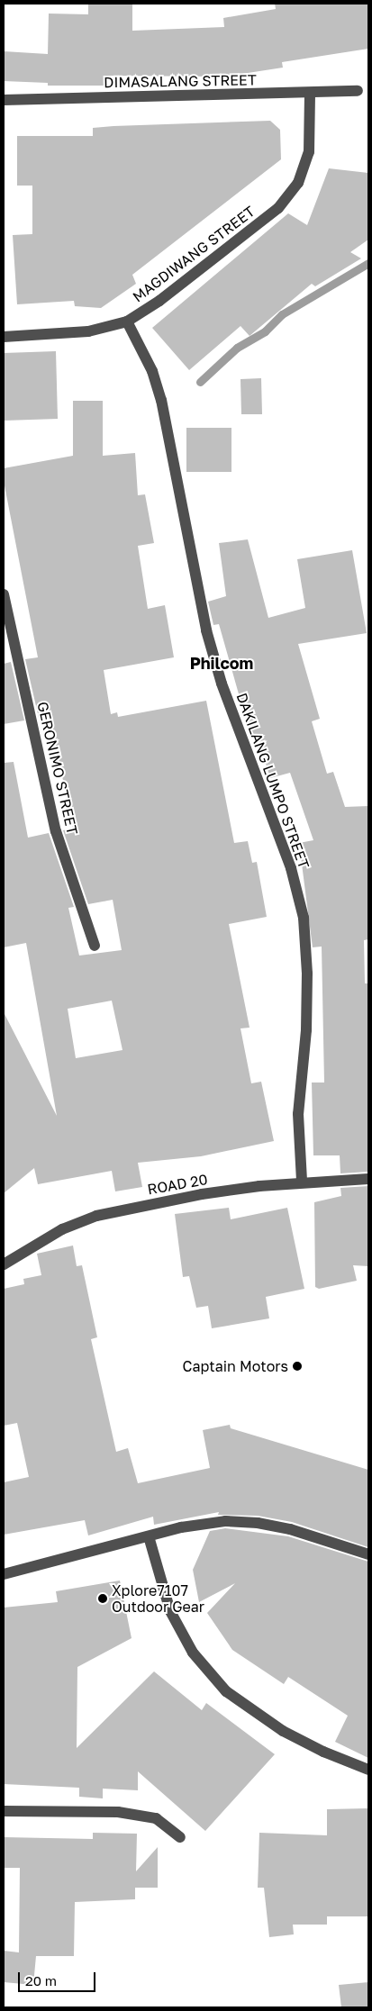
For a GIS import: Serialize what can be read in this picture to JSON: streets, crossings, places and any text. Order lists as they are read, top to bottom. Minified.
{"streets":{"street":["DIMASALANG STREET","MAGDIWANG STREET","GERONIMO STREET","DAKILANG LUMPO STREET","ROAD 20"]},"crossings":[["DIMASALANG STREET","MAGDIWANG STREET"],["MAGDIWANG STREET","DAKILANG LUMPO STREET"],["DAKILANG LUMPO STREET","ROAD 20"]],"districts":["Philcom"],"places":["Captain Motors","Xplore7107 Outdoor Gear"],"scale_bar":"20 m"}
